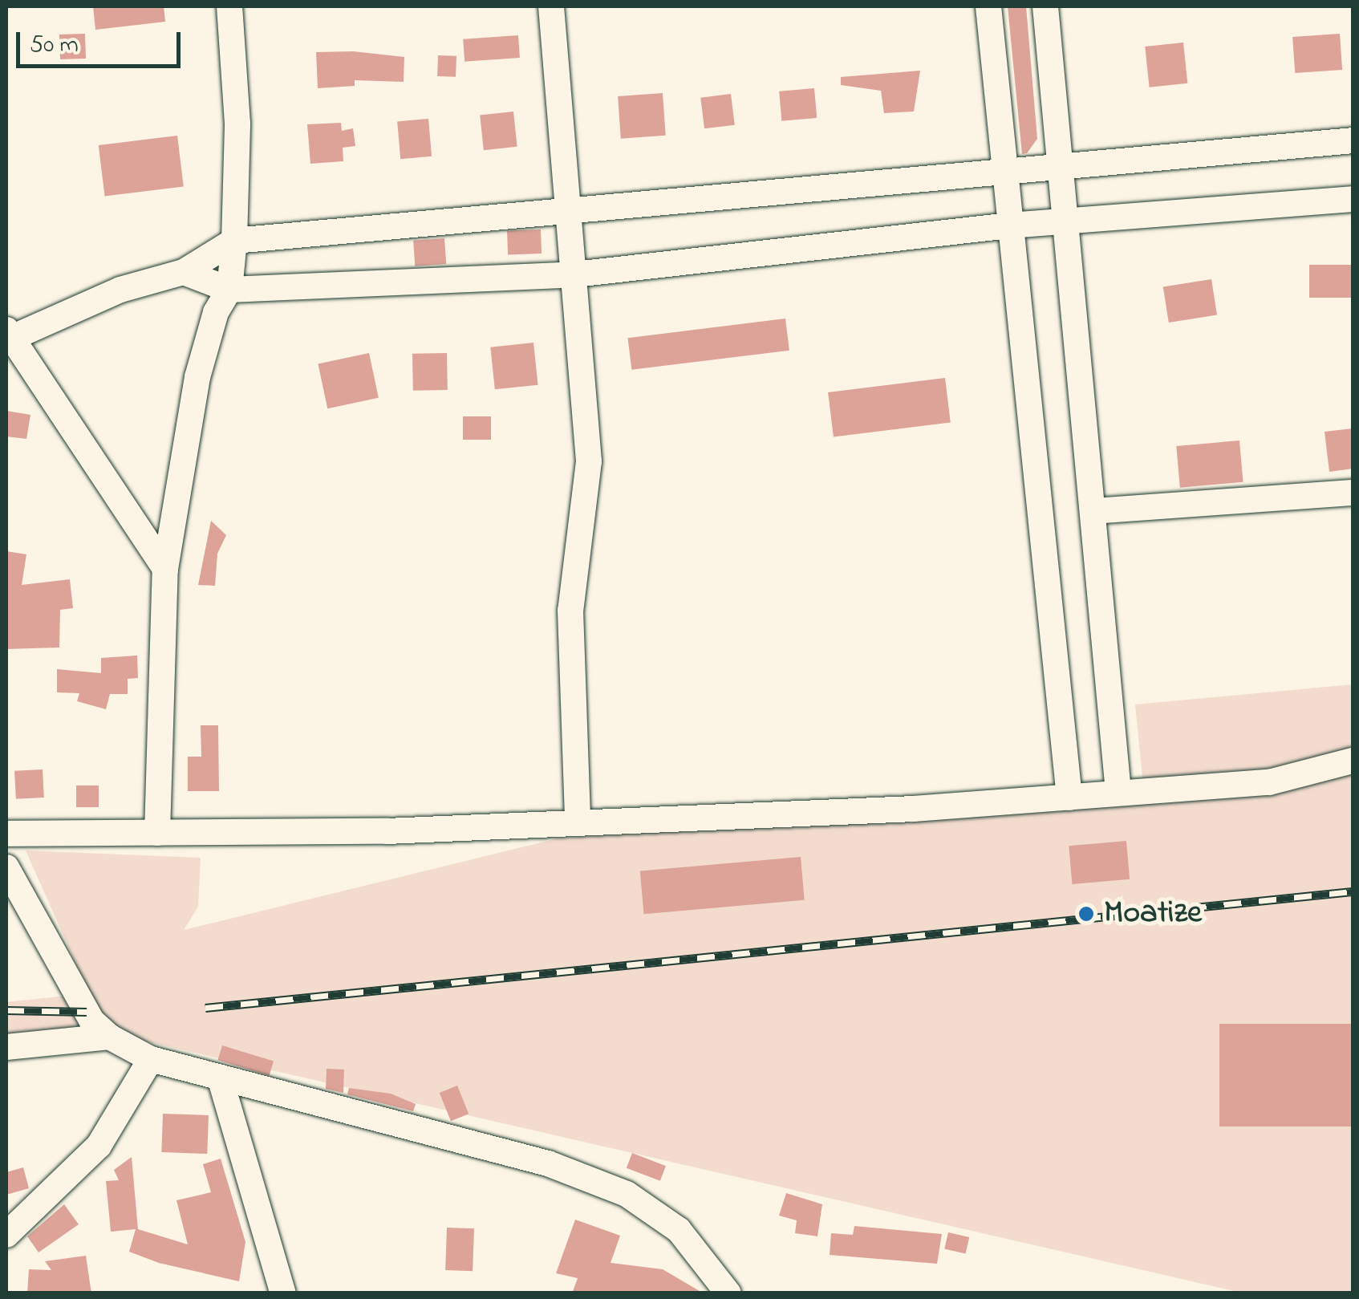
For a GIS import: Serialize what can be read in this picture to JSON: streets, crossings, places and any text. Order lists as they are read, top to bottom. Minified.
{"places":["Moatize"],"scale_bar":"50 m"}
